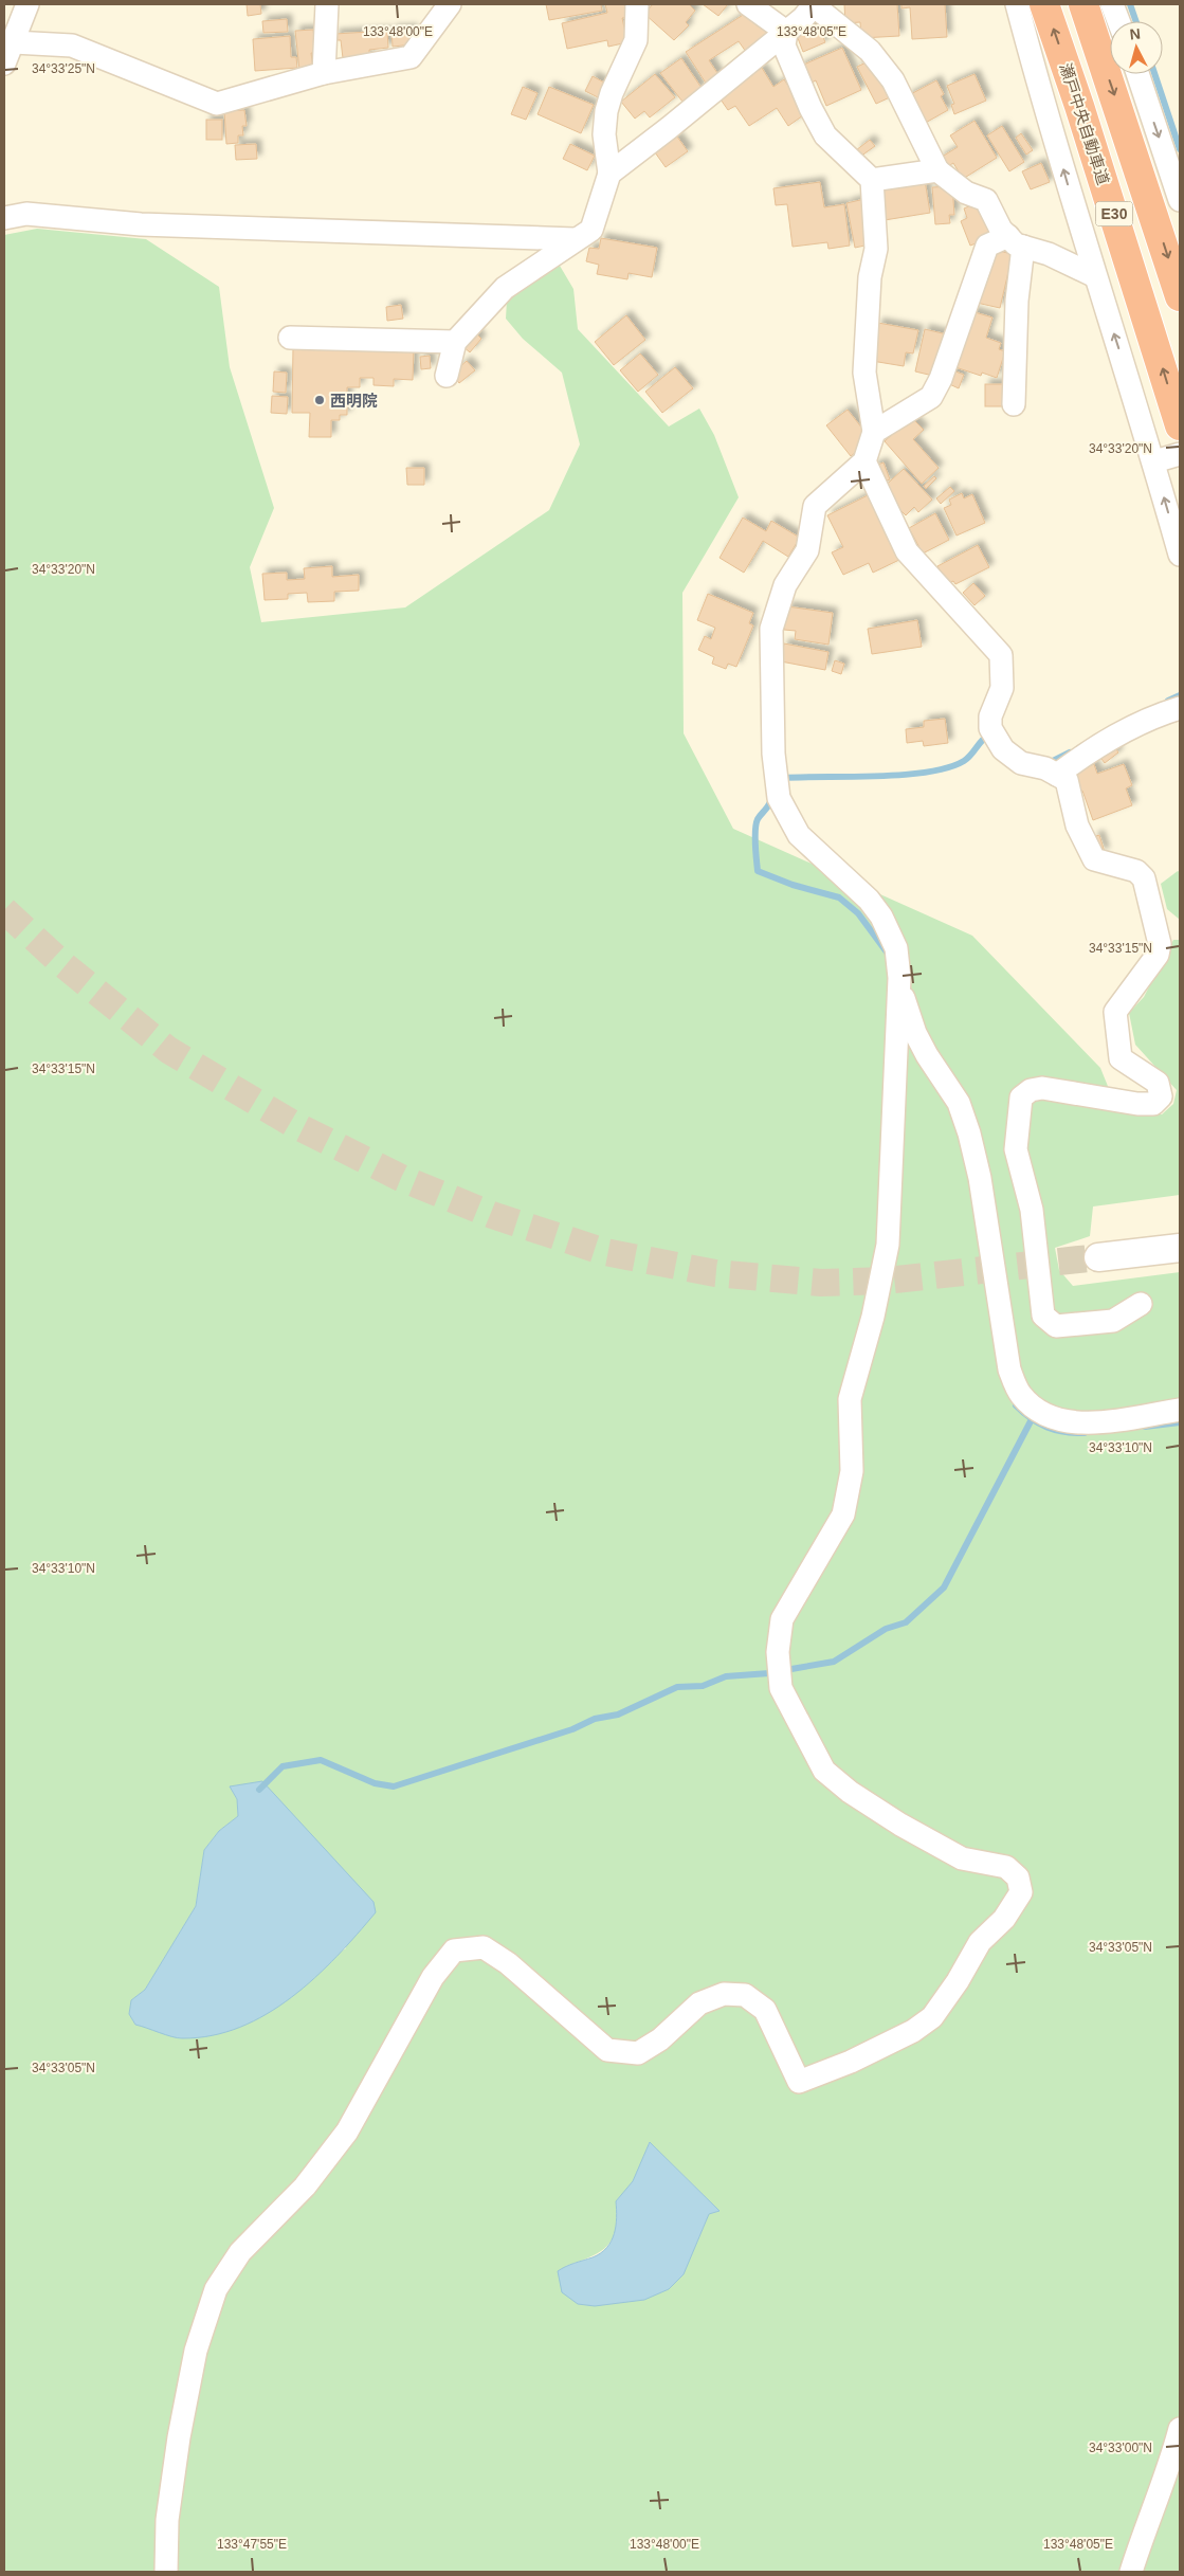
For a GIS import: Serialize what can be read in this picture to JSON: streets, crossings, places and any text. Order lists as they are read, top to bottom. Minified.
{"streets":{"highway":["瀬戸中央自動車道","E30"]},"places":["西明院"],"north":"top","coordinates":["133°48'00\"E","133°48'05\"E","34°33'25\"N","34°33'20\"N","34°33'15\"N","34°33'10\"N","34°33'05\"N","34°33'00\"N","133°47'55\"E"]}
